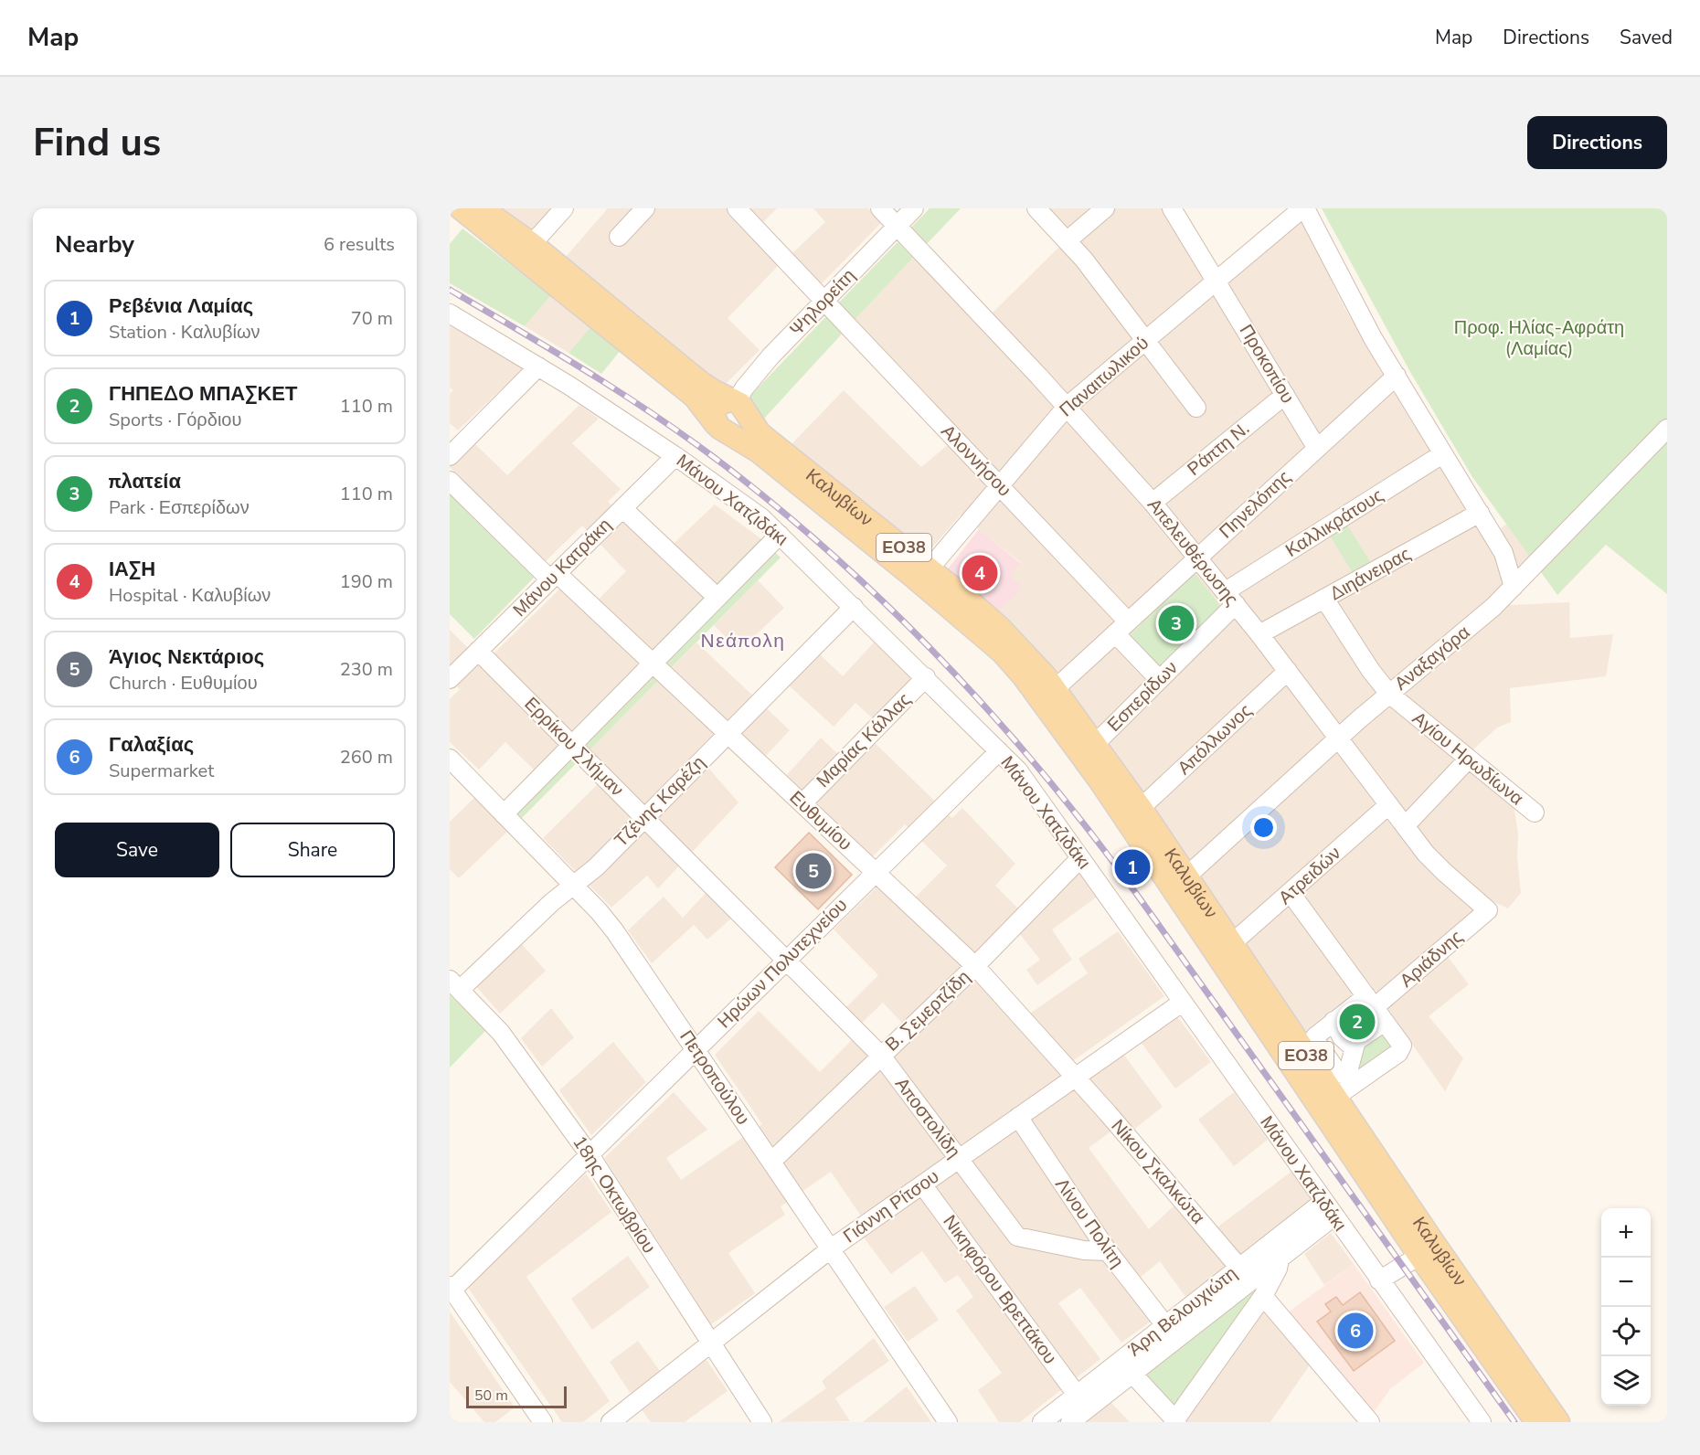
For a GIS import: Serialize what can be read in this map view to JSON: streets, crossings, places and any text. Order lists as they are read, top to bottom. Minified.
{"streets":{"main road":["Καλυβίων","ΕΟ38"],"street":["Ψηλορείτη","Προκοπίου","Παναιτωλικού","Ράπτη Ν.","Αλοννήσου","Μάνου Χατζιδάκι","Πηνελόπης","Καλλικράτους","Απελευθέρωσης","Μάνου Κατράκη","Διηάνειρας","Αναξαγόρα","Εσπερίδων","Απόλλωνος","Μαρίας Κάλλας","Ερρίκου Σλήμαν","Αγίου Ηρωδίωνα","Τζένης Καρέζη","Ευθυμίου","Ατρειδών","Αριάδνης","Ηρώων Πολυτεχνείου","Β. Σεμερτζίδη","Πετροπούλου","Αποστολίδη","Νίκου Σκαλκώτα","18ης Οκτωβρίου","Γιάννη Ρίτσου","Λίνου Πολίτη","Νικηφόρου Βρεττάκου","Άρη Βελουχιώτη"]},"crossings":[["Ψηλορείτη","Αλοννήσου"],["Ψηλορείτη","Καλυβίων"],["Ψηλορείτη","Απελευθέρωσης"],["Προκοπίου","Παναιτωλικού"],["Προκοπίου","Ράπτη Ν."],["Προκοπίου","Πηνελόπης"],["Παναιτωλικού","Αλοννήσου"],["Παναιτωλικού","Καλυβίων"],["Παναιτωλικού","Απελευθέρωσης"],["Ράπτη Ν.","Απελευθέρωσης"],["Αλοννήσου","Πηνελόπης"],["Καλυβίων","Πηνελόπης"],["Καλυβίων","Αναξαγόρα"],["Καλυβίων","Εσπερίδων"],["Καλυβίων","Απόλλωνος"],["Καλυβίων","Ατρειδών"],["Μάνου Χατζιδάκι","Μάνου Κατράκη"],["Μάνου Χατζιδάκι","Μαρίας Κάλλας"],["Μάνου Χατζιδάκι","Τζένης Καρέζη"],["Μάνου Χατζιδάκι","Ηρώων Πολυτεχνείου"],["Μάνου Χατζιδάκι","Β. Σεμερτζίδη"],["Μάνου Χατζιδάκι","Γιάννη Ρίτσου"],["Μάνου Χατζιδάκι","Άρη Βελουχιώτη"],["Πηνελόπης","Απελευθέρωσης"],["Καλλικράτους","Απελευθέρωσης"],["Καλλικράτους","Εσπερίδων"],["Απελευθέρωσης","Διηάνειρας"],["Απελευθέρωσης","Αναξαγόρα"],["Απελευθέρωσης","Εσπερίδων"],["Απελευθέρωσης","Απόλλωνος"],["Απελευθέρωσης","Ατρειδών"],["Απελευθέρωσης","Αριάδνης"],["Μάνου Κατράκη","Ερρίκου Σλήμαν"],["Μάνου Κατράκη","Ευθυμίου"],["Διηάνειρας","Αγίου Ηρωδίωνα"],["Αναξαγόρα","Αγίου Ηρωδίωνα"],["Μαρίας Κάλλας","Ευθυμίου"],["Ερρίκου Σλήμαν","Τζένης Καρέζη"],["Ερρίκου Σλήμαν","Ηρώων Πολυτεχνείου"],["Ερρίκου Σλήμαν","Αποστολίδη"],["Τζένης Καρέζη","Ευθυμίου"],["Τζένης Καρέζη","Πετροπούλου"],["Τζένης Καρέζη","18ης Οκτωβρίου"],["Ευθυμίου","Ηρώων Πολυτεχνείου"],["Ευθυμίου","Β. Σεμερτζίδη"],["Ευθυμίου","Νίκου Σκαλκώτα"],["Ευθυμίου","Γιάννη Ρίτσου"],["Ηρώων Πολυτεχνείου","Πετροπούλου"],["Ηρώων Πολυτεχνείου","Αποστολίδη"],["Ηρώων Πολυτεχνείου","18ης Οκτωβρίου"],["Β. Σεμερτζίδη","Πετροπούλου"],["Β. Σεμερτζίδη","Αποστολίδη"],["Πετροπούλου","Γιάννη Ρίτσου"],["Αποστολίδη","Γιάννη Ρίτσου"],["Αποστολίδη","Λίνου Πολίτη"],["Νίκου Σκαλκώτα","Γιάννη Ρίτσου"],["Νίκου Σκαλκώτα","Άρη Βελουχιώτη"],["18ης Οκτωβρίου","Γιάννη Ρίτσου"],["Γιάννη Ρίτσου","Λίνου Πολίτη"],["Γιάννη Ρίτσου","Νικηφόρου Βρεττάκου"],["Λίνου Πολίτη","Άρη Βελουχιώτη"],["Νικηφόρου Βρεττάκου","Άρη Βελουχιώτη"]],"districts":["Νεάπολη"],"parks":["Προφ. Ηλίας-Αφράτη (Λαμίας)"],"scale_bar":"50 m","page":{"header":"Map","nav":["Map","Directions","Saved"],"buttons":["Directions",["Save","Share"]],"title":"Find us","heading":["Nearby","6 results"],"list":[{"mark":"1","name":"Ρεβένια Λαμίας","note":"Station · Καλυβίων","value":"70 m"},{"mark":"2","name":"ΓΗΠΕΔΟ ΜΠΑΣΚΕΤ","note":"Sports · Γόρδιου","value":"110 m"},{"mark":"3","name":"πλατεία","note":"Park · Εσπερίδων","value":"110 m"},{"mark":"4","name":"ΙΑΣΗ","note":"Hospital · Καλυβίων","value":"190 m"},{"mark":"5","name":"Άγιος Νεκτάριος","note":"Church · Ευθυμίου","value":"230 m"},{"mark":"6","name":"Γαλαξίας","note":"Supermarket","value":"260 m"}],"pins":["4","3","1","5","2","6"],"map_buttons":["+","−"],"scale":"50 m"}}
